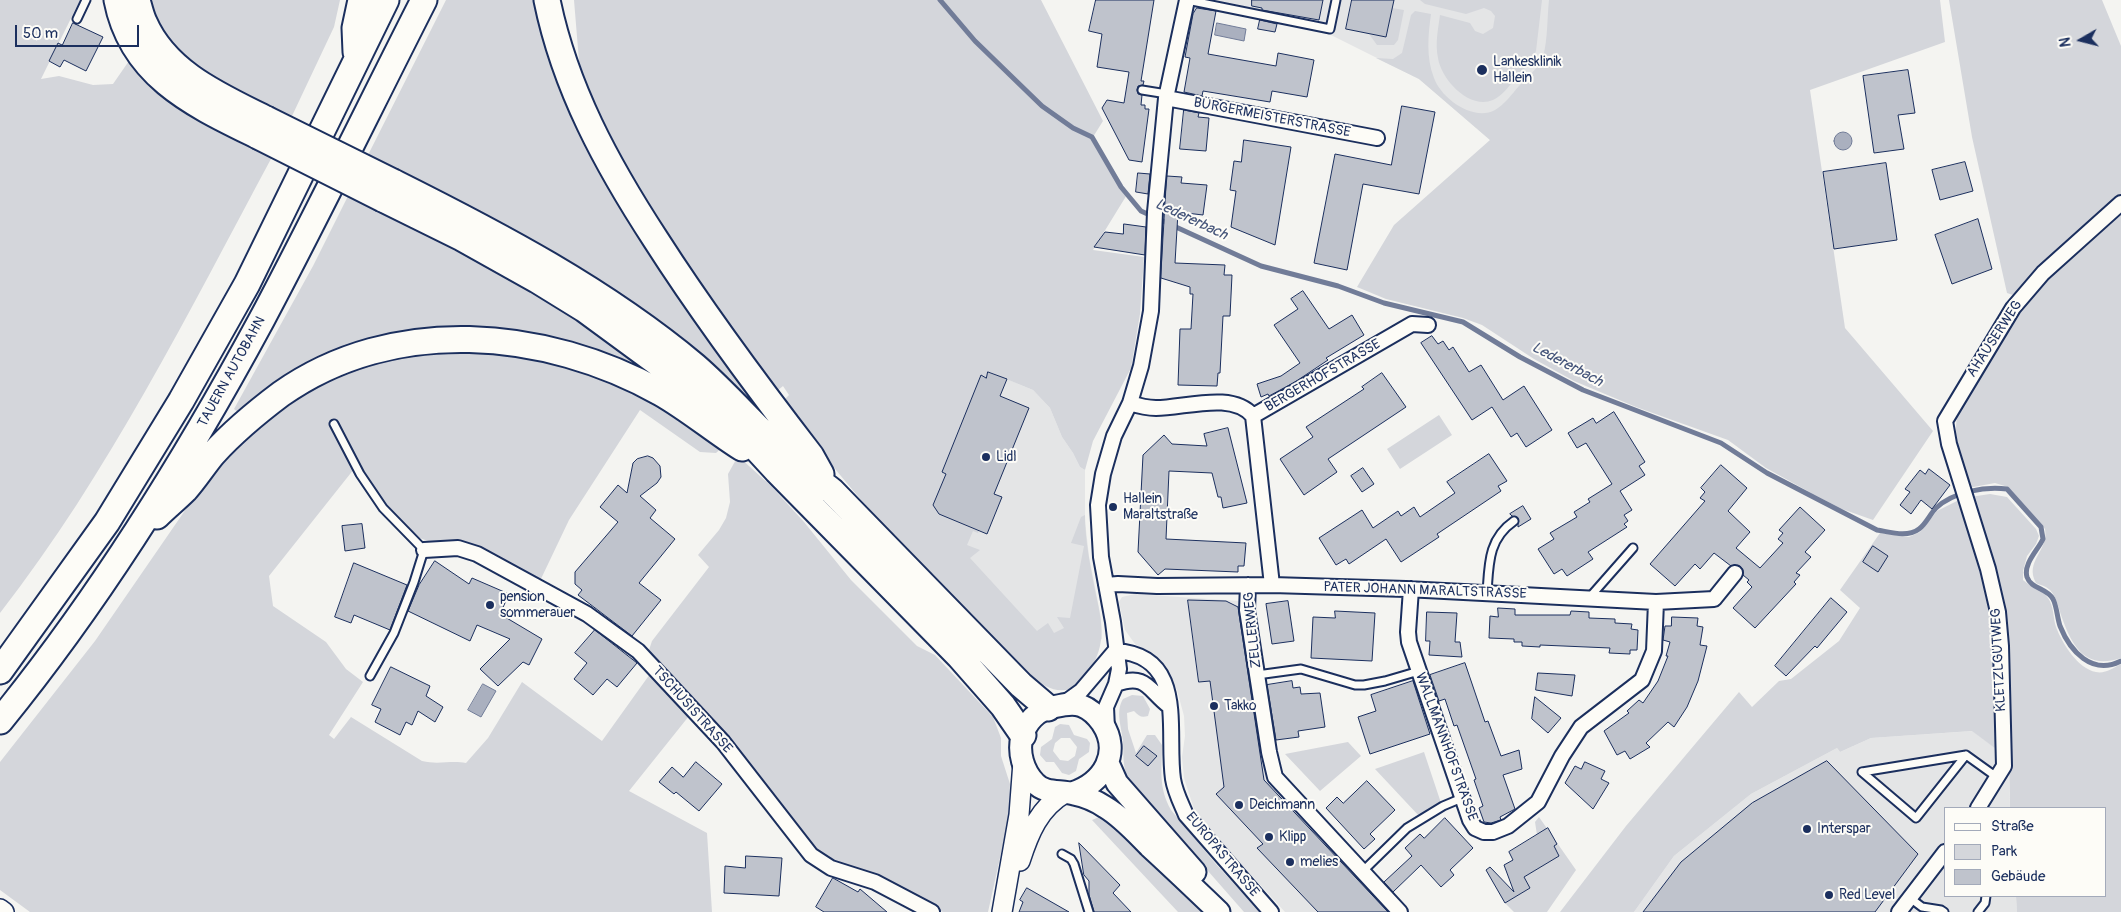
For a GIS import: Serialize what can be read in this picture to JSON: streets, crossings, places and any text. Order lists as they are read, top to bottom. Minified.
{"streets":{"highway":["TAUERN AUTOBAHN"],"street":["BÜRGERMEISTERSTRASSE","AHAUSERWEG","BERGERHOFSTRASSE","PATER JOHANN MARALTSTRASSE","ZELLERWEG","KLETZLGUTWEG","TSCHUSISTRASSE","WALLMANNHOFSTRASSE","EUROPASTRASSE"]},"crossings":[["AHAUSERWEG","KLETZLGUTWEG"],["PATER JOHANN MARALTSTRASSE","ZELLERWEG"],["PATER JOHANN MARALTSTRASSE","WALLMANNHOFSTRASSE"],["ZELLERWEG","WALLMANNHOFSTRASSE"]],"water":["Ledererbach"],"places":["Lankesklinik Hallein","Lidl","Hallein Maraltstraße","pension sommerauer","Takko","Deichmann","Interspar","Klipp","melies","Red Level"],"legend":["Straße","Park","Gebäude"],"scale_bar":"50 m","north":"left"}
